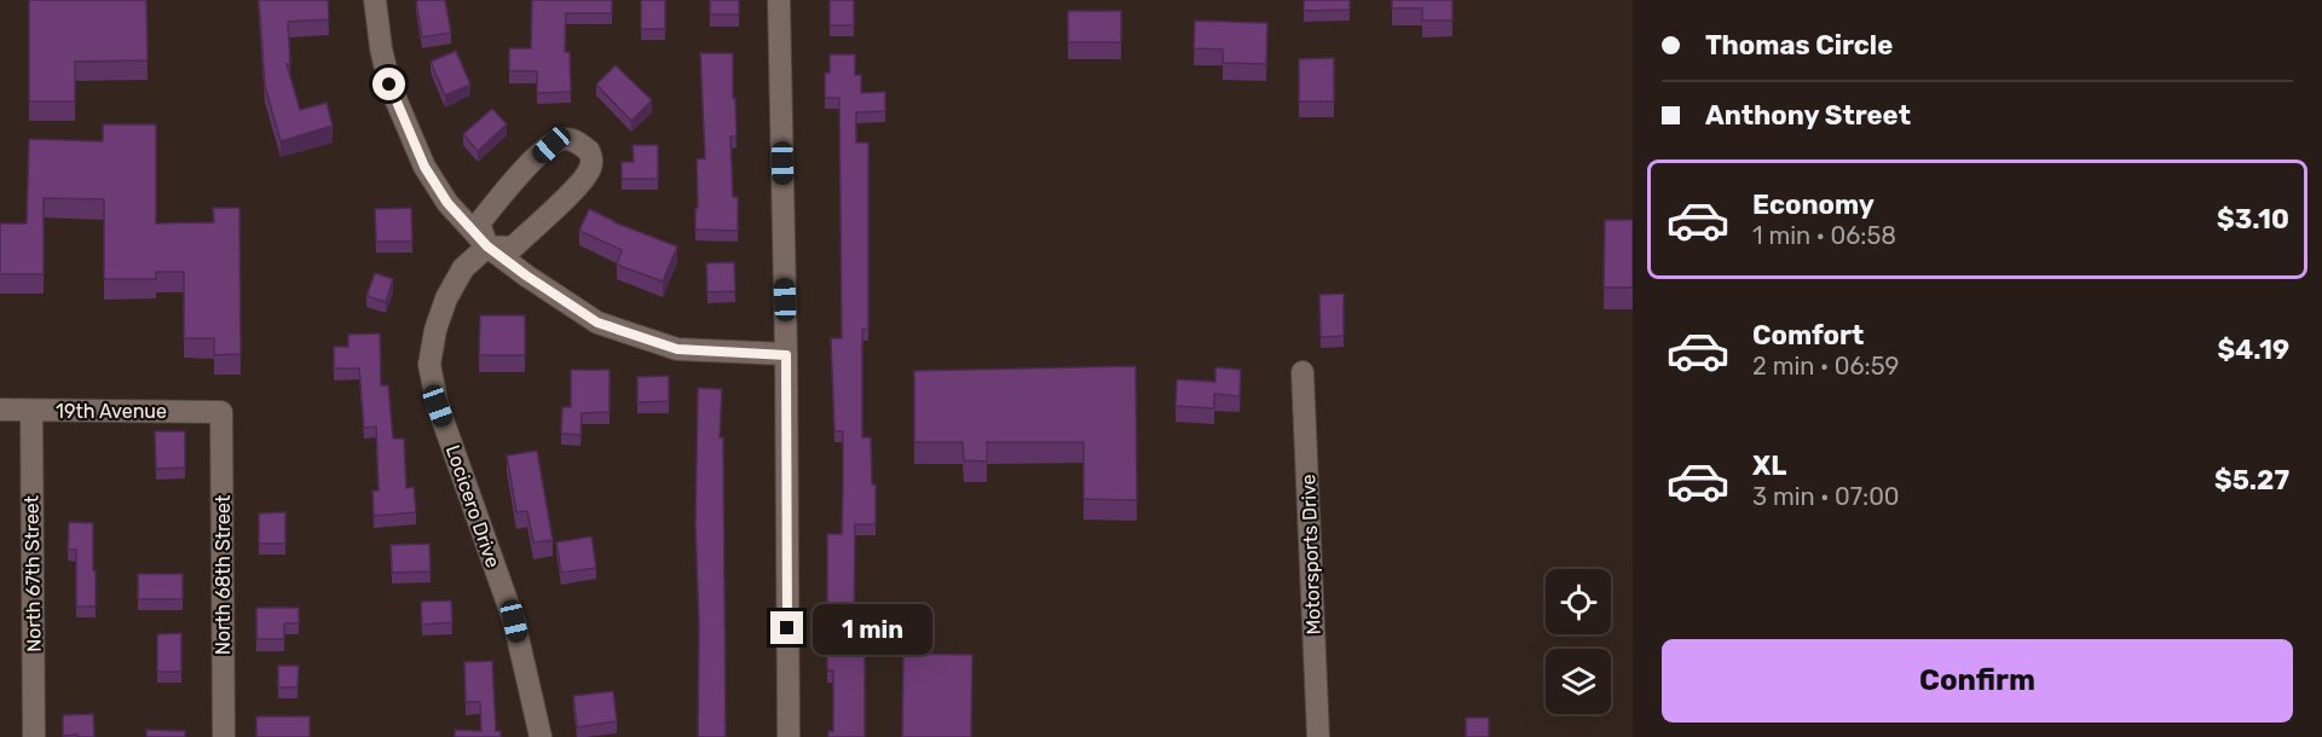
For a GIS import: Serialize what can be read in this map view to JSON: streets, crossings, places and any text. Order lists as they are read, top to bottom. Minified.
{"streets":{"street":["19th Avenue","Locicero Drive","Motorsports Drive","North 67th Street","North 68th Street"]},"crossings":[["19th Avenue","North 67th Street"],["19th Avenue","North 68th Street"]],"page":{"banner":["Thomas Circle","Anthony Street"],"list":[{"name":"Economy","note":"1 min · 06:58","value":"$3.10"},{"name":"Comfort","note":"2 min · 06:59","value":"$4.19"},{"name":"XL","note":"3 min · 07:00","value":"$5.27"}],"bubble":"1 min","buttons":"Confirm"}}
